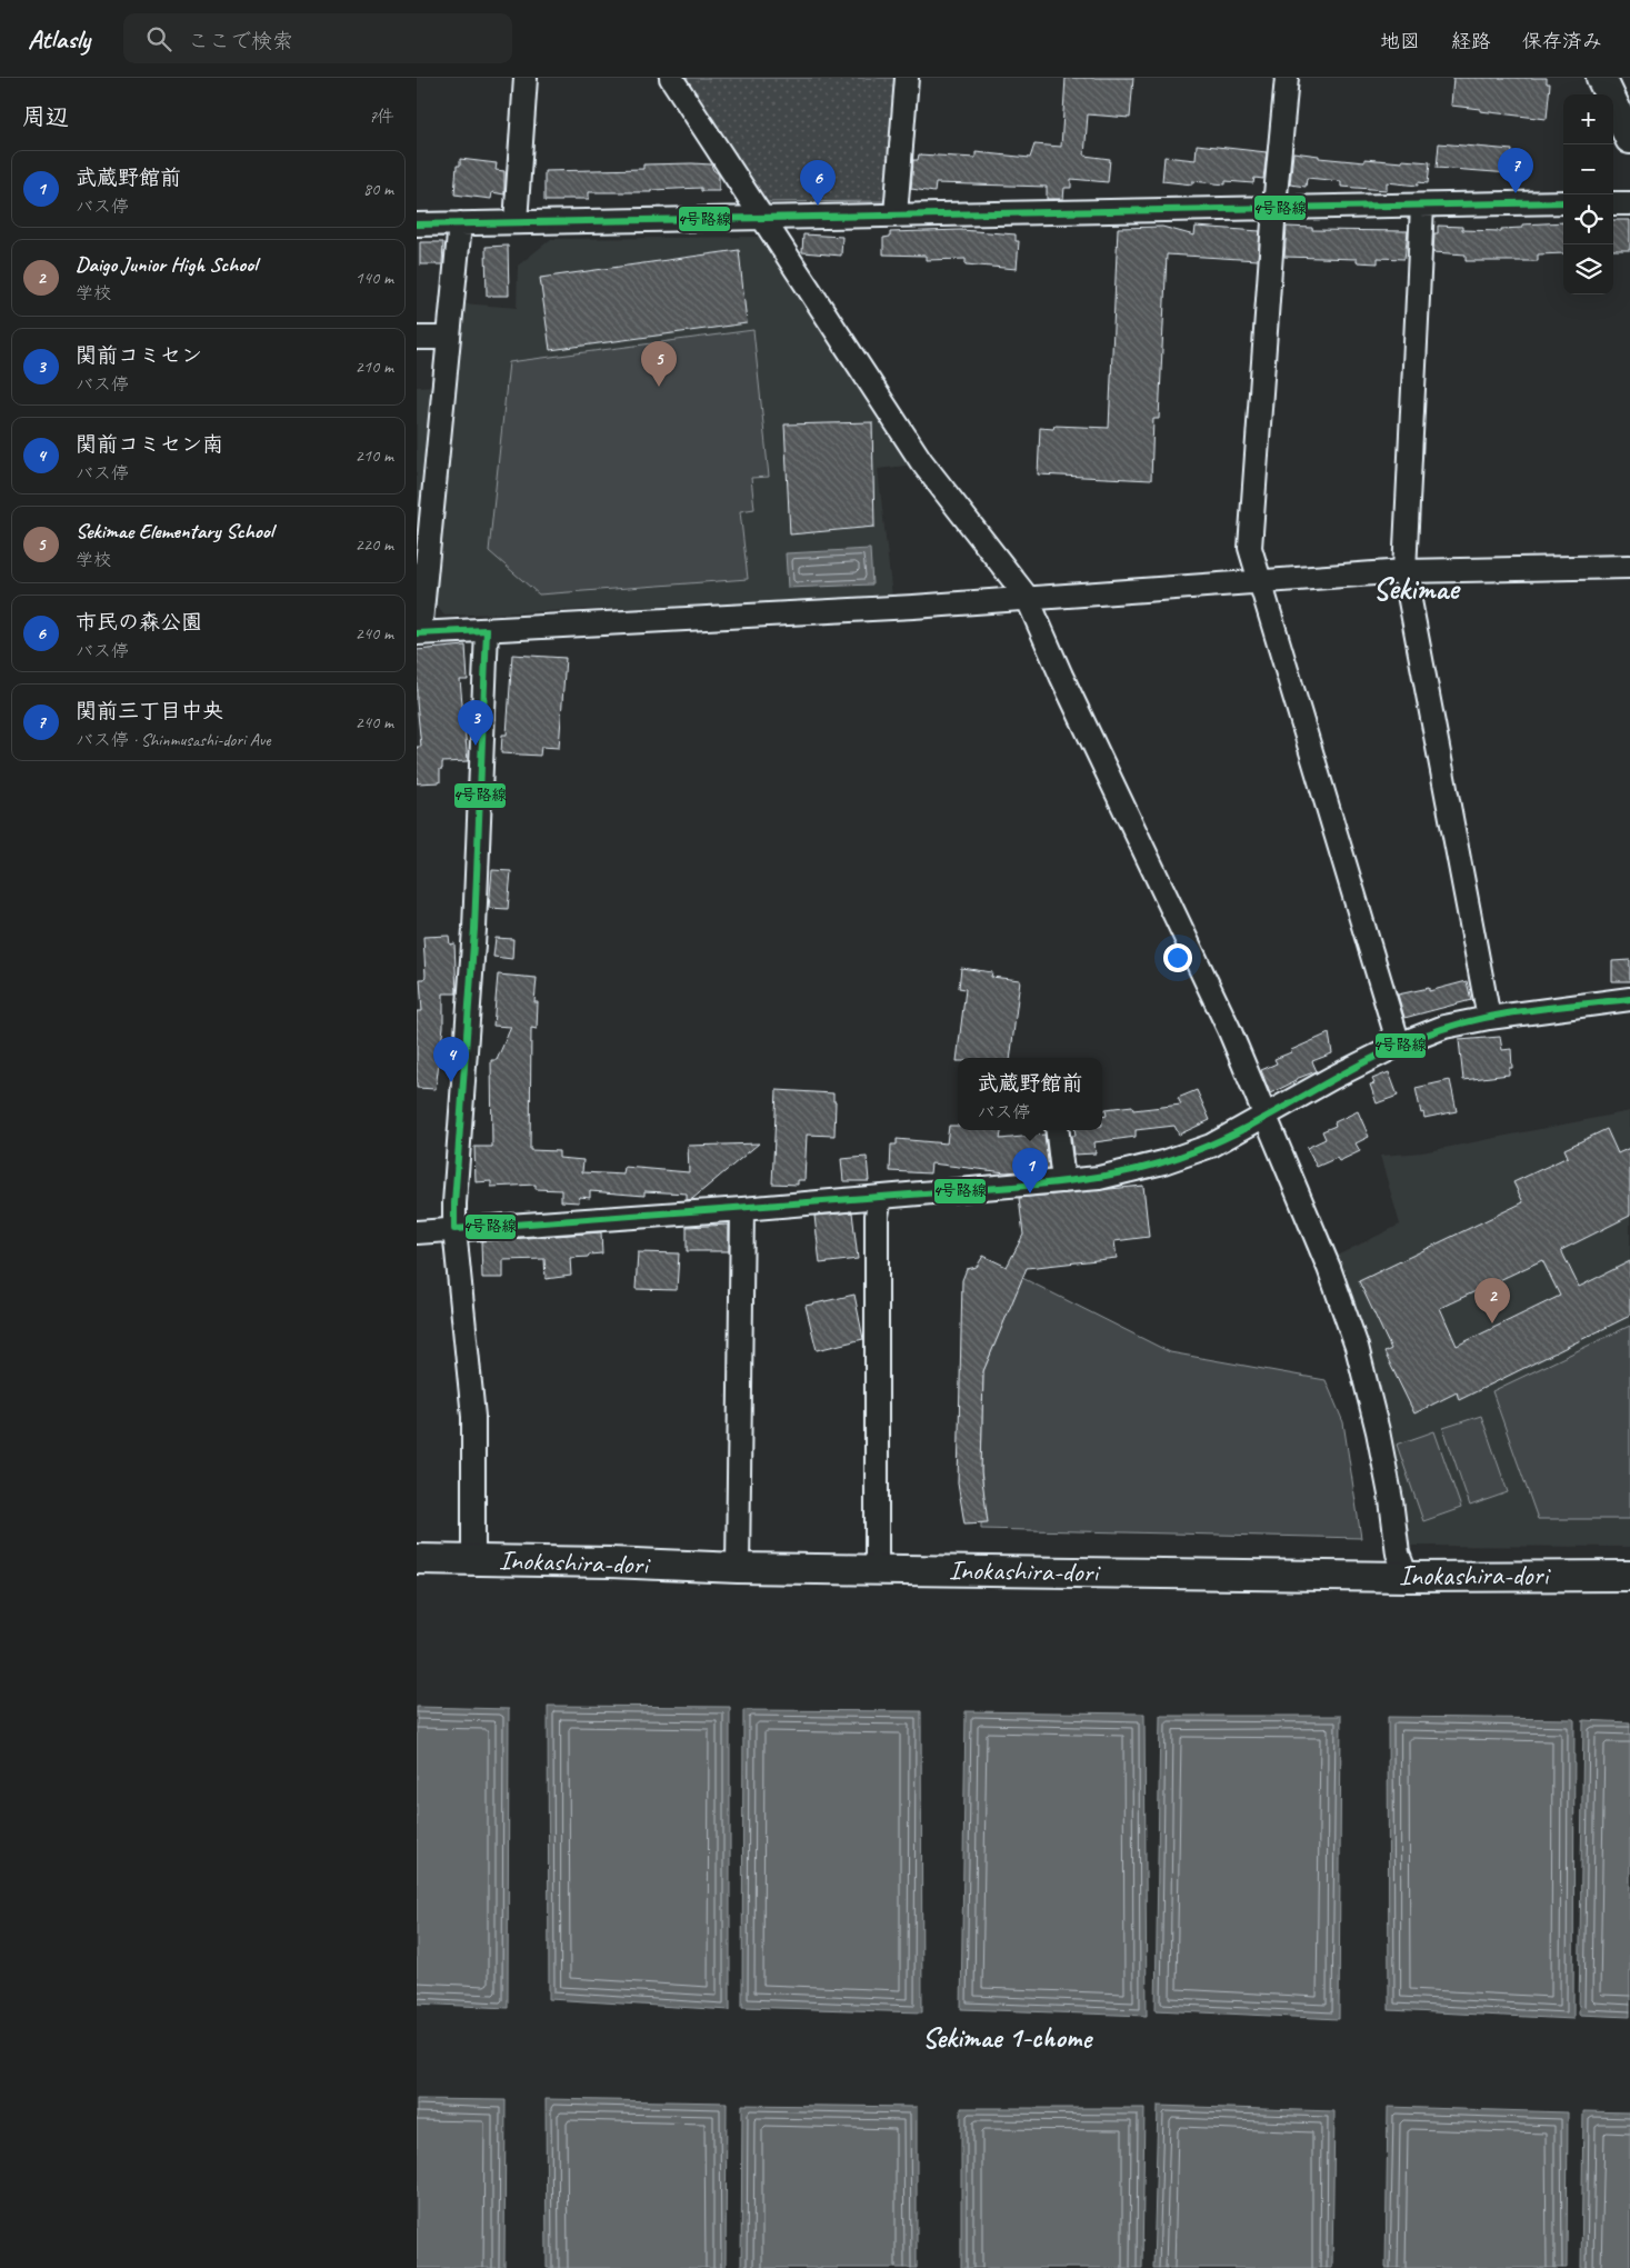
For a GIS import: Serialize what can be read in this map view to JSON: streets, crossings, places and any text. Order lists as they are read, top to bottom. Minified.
{"streets":{"main road":["Inokashira-dori"]},"districts":["Sekimae","Sekimae 1-chome"],"lines":["transit line 4号路線"],"page":{"header":"Atlasly","search":"ここで検索","nav":["地図","経路","保存済み"],"heading":["周辺","7件"],"map_buttons":["+","−"],"pins":["7","6","5","3","4","1","2"],"list":[{"mark":"1","name":"武蔵野館前","note":"バス停","value":"80 m"},{"mark":"2","name":"Daigo Junior High School","note":"学校","value":"140 m"},{"mark":"3","name":"関前コミセン","note":"バス停","value":"210 m"},{"mark":"4","name":"関前コミセン南","note":"バス停","value":"210 m"},{"mark":"5","name":"Sekimae Elementary School","note":"学校","value":"220 m"},{"mark":"6","name":"市民の森公園","note":"バス停","value":"240 m"},{"mark":"7","name":"関前三丁目中央","note":"バス停 · Shinmusashi-dori Ave","value":"240 m"}],"popup":["武蔵野館前","バス停"]}}
